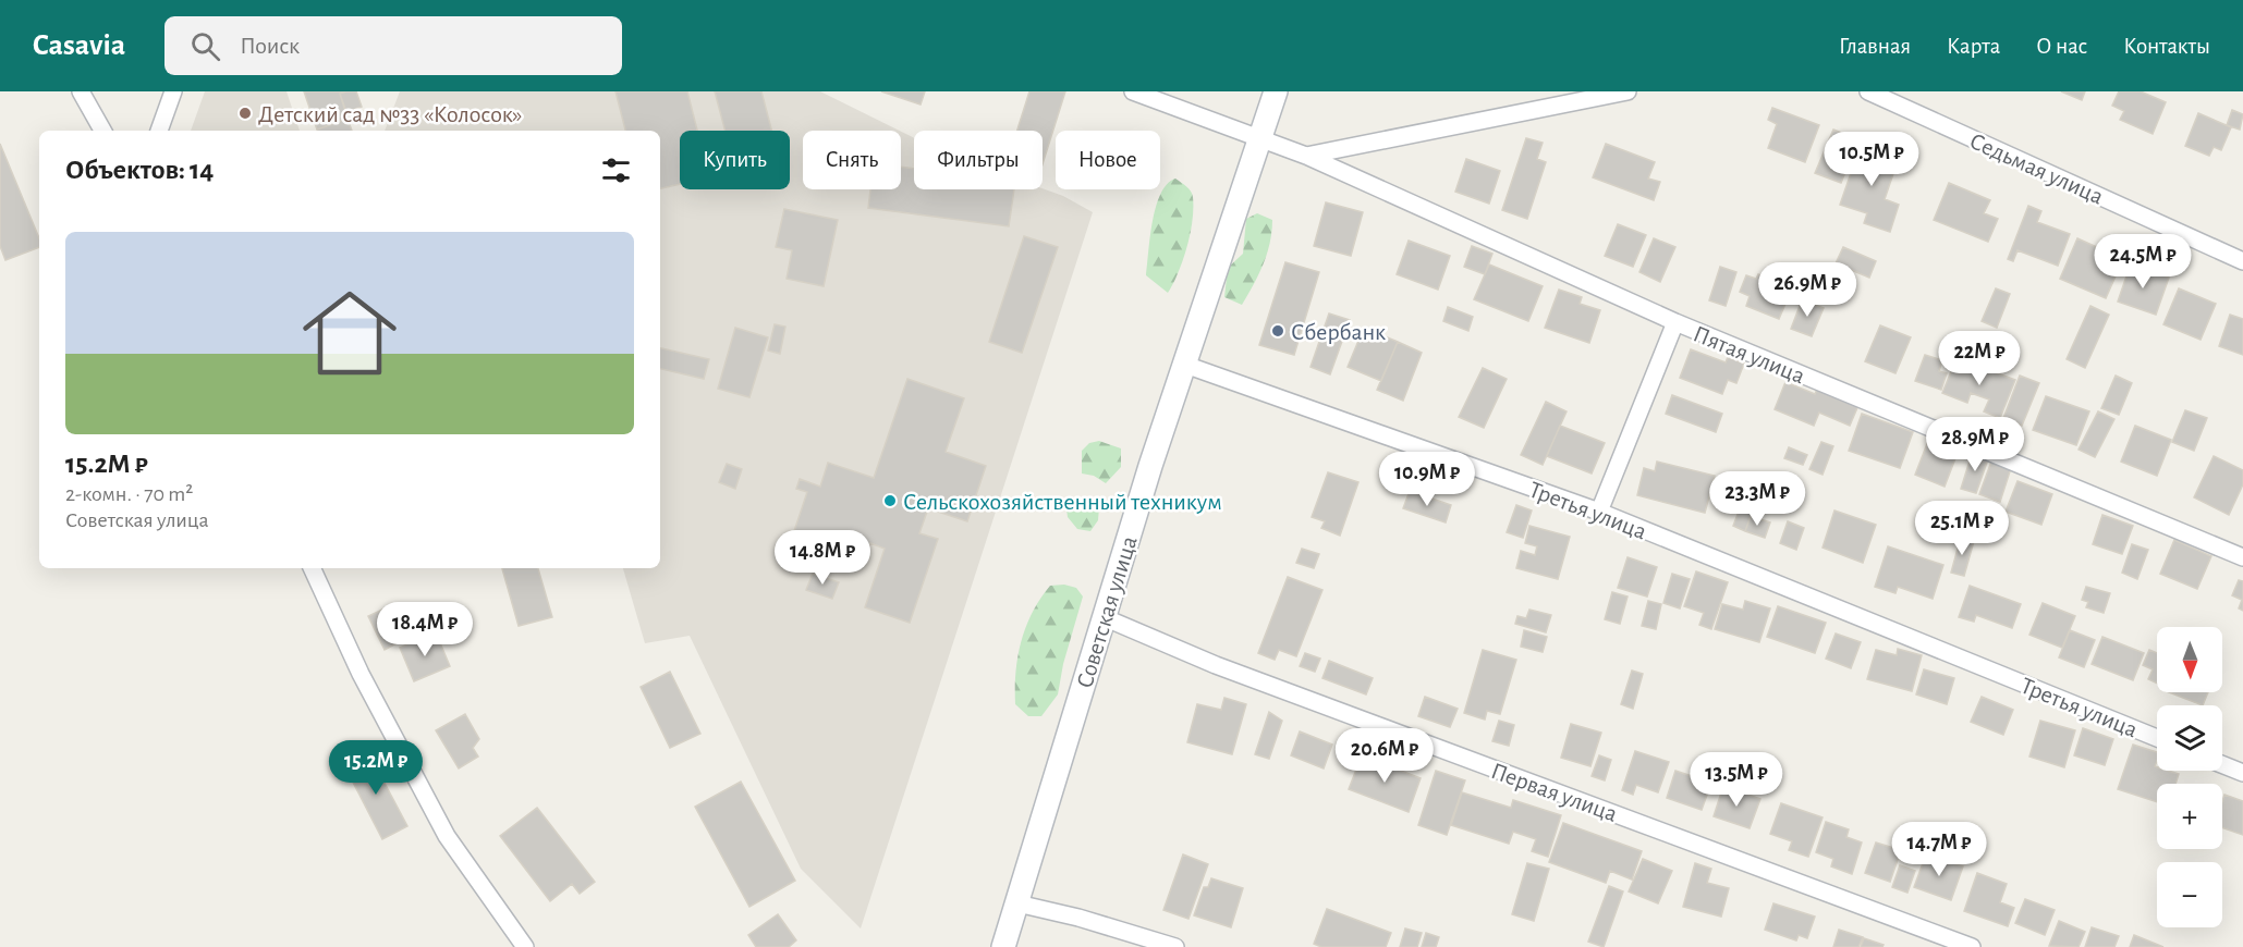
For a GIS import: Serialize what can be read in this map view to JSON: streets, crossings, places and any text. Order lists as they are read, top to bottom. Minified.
{"streets":{"main road":["Советская улица"],"street":["Седьмая улица","Пятая улица","Третья улица","Первая улица"]},"crossings":[["Пятая улица","Советская улица"],["Третья улица","Советская улица"],["Советская улица","Первая улица"]],"places":["Детский сад №33 «Колосок»","Сбербанк","Сельскохозяйственный техникум"],"north":"bottom","page":{"header":"Casavia","search":"Поиск","nav":["Главная","Карта","О нас","Контакты"],"chip":["Купить","Снять","Фильтры","Новое"],"heading":"Объектов: 14","price":["10.5M ₽","24.5M ₽","26.9M ₽","22M ₽","28.9M ₽","10.9M ₽","23.3M ₽","25.1M ₽","14.8M ₽","18.4M ₽","20.6M ₽","15.2M ₽","13.5M ₽","14.7M ₽"],"list":[{"name":"15.2M ₽","note":"2-комн. · 70 m² · Советская улица"}],"map_buttons":["+","−"]}}
